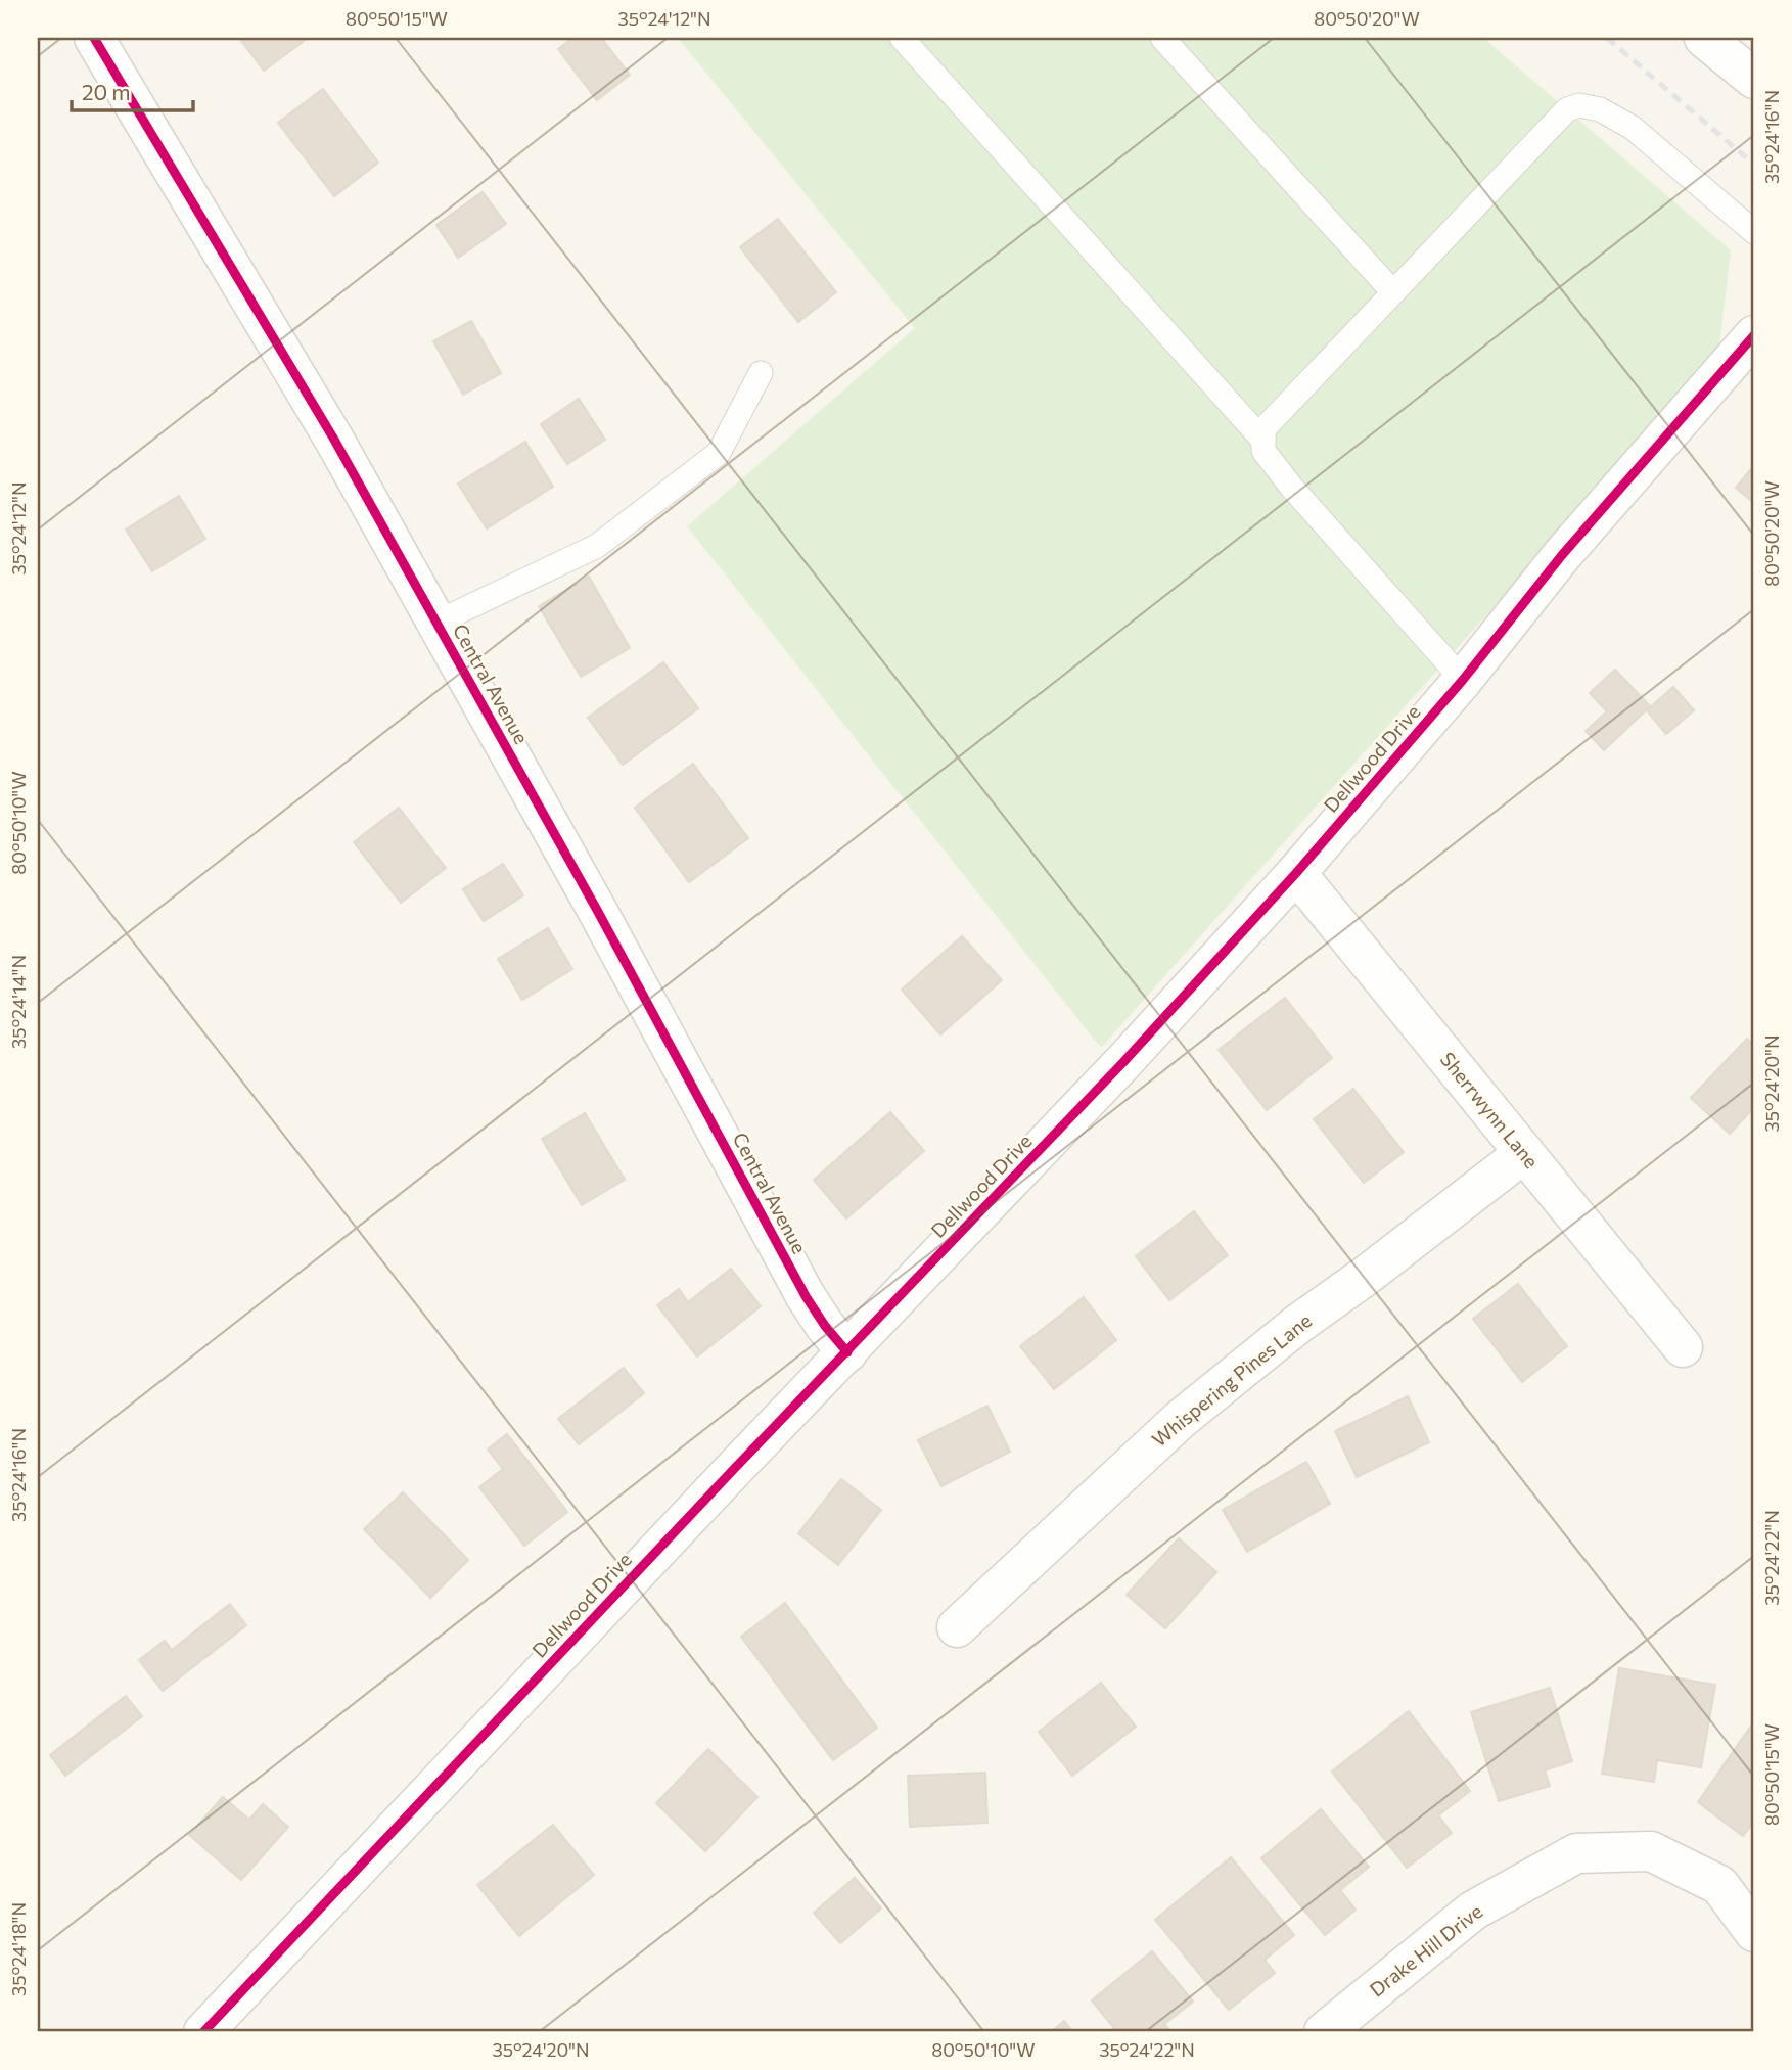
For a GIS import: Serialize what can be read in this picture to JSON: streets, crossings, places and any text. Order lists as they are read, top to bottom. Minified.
{"streets":{"street":["Central Avenue","Dellwood Drive","Sherrwynn Lane","Whispering Pines Lane","Drake Hill Drive"]},"crossings":[["Central Avenue","Dellwood Drive"],["Dellwood Drive","Sherrwynn Lane"],["Sherrwynn Lane","Whispering Pines Lane"]],"scale_bar":"20 m","coordinates":["80°50'15\"W","35°24'12\"N","80°50'20\"W","35°24'16\"N","80°50'10\"W","35°24'14\"N","35°24'20\"N","35°24'22\"N","35°24'18\"N"]}
